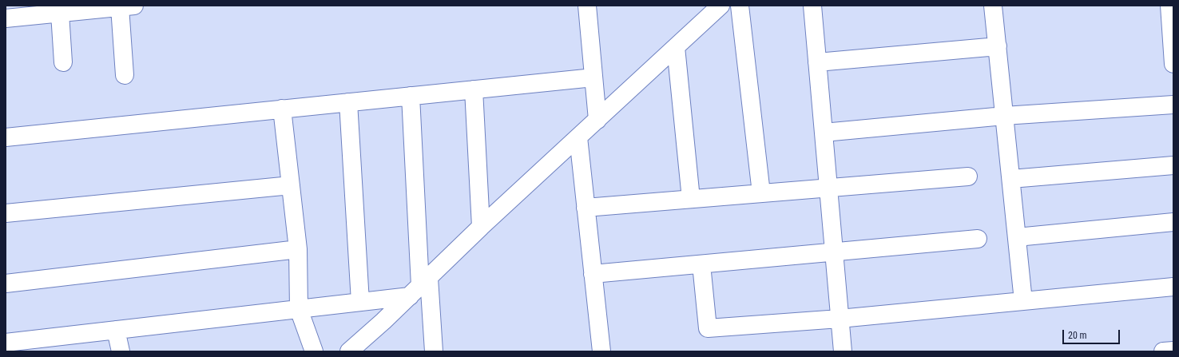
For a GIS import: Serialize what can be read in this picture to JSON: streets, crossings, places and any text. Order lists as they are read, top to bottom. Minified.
{"scale_bar":"20 m"}
